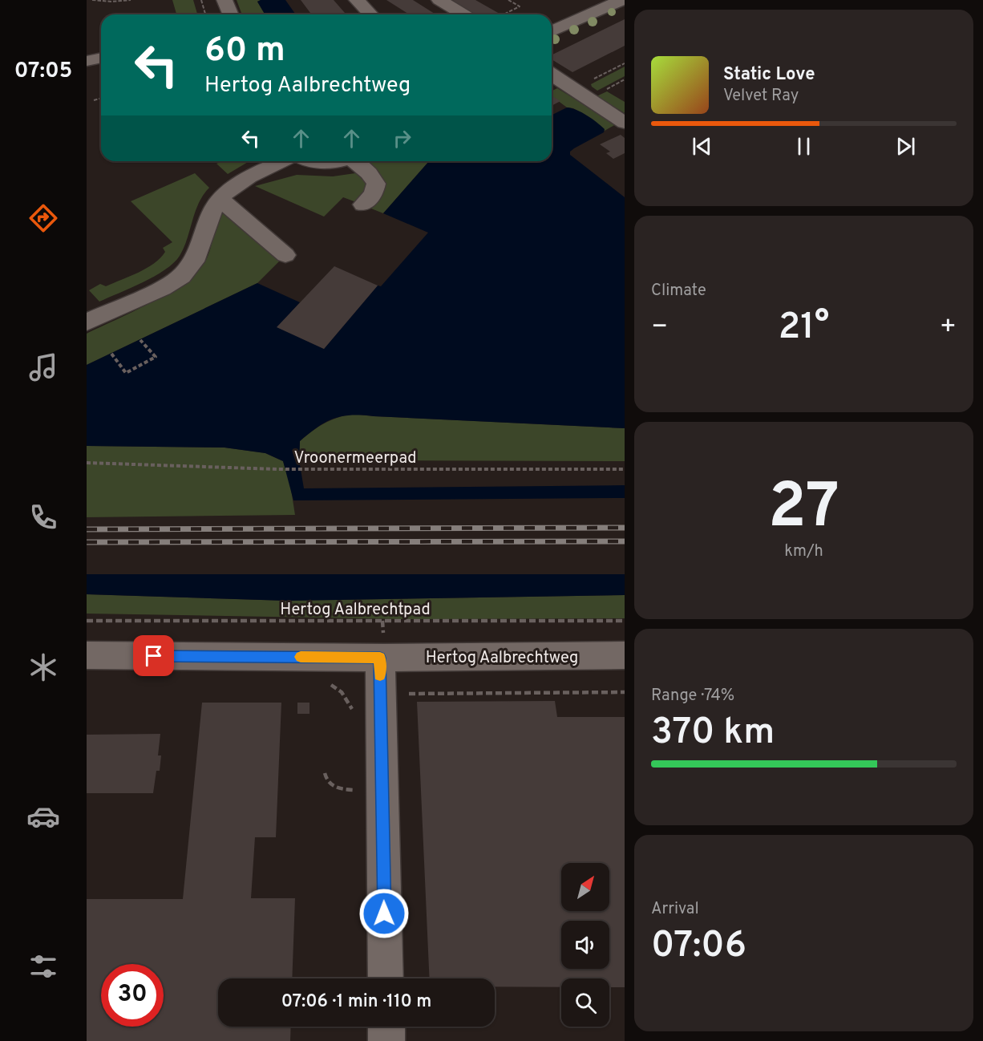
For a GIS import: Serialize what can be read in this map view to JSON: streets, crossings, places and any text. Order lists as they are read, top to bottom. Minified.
{"streets":{"street":["Hertog Aalbrechtweg"],"path":["Vroonermeerpad","Hertog Aalbrechtpad"]},"north":"top right","page":{"tabs":"07:05","turn":["60 m","Hertog Aalbrechtweg"],"song":["Static Love","Velvet Ray"],"tile":["Climate",["27","km/h"],["Range · 74%","370 km"],["Arrival","07:06"]],"heat":["−","21°","+"],"limit":"30","trip":"07:06 · 1 min · 110 m"}}
